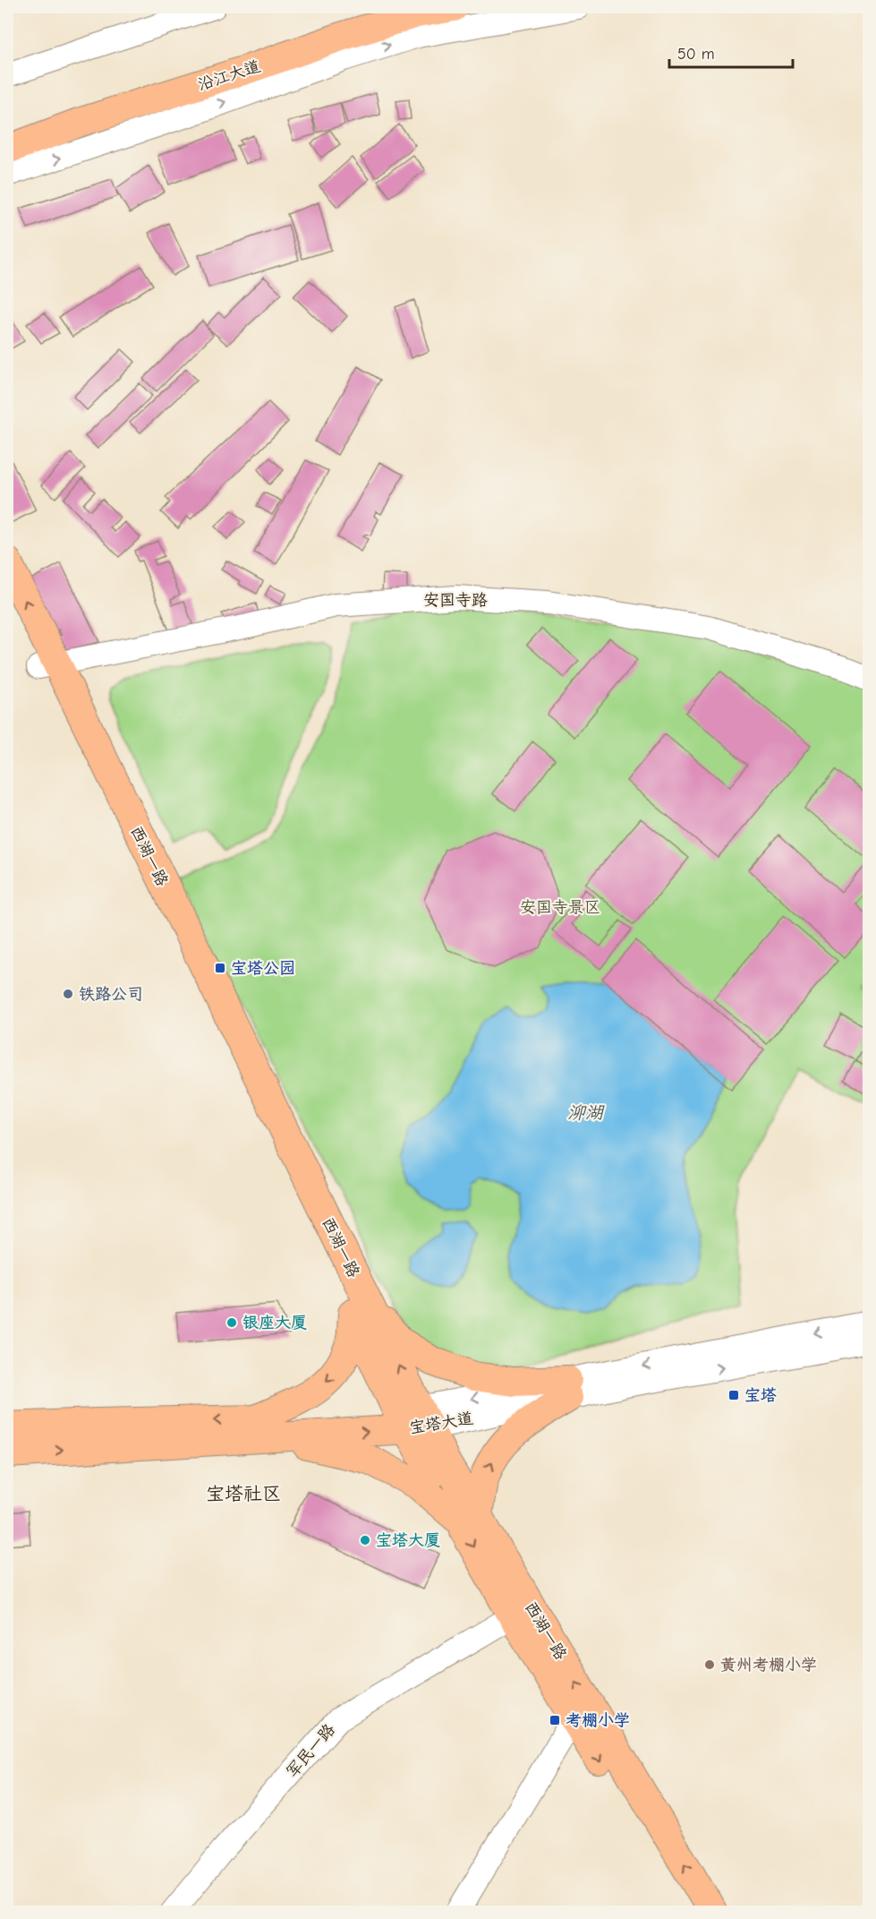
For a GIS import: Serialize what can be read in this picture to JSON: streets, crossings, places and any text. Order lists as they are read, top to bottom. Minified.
{"streets":{"main road":["沿江大道","西湖一路","宝塔大道"],"street":["安国寺路","军民一路"]},"crossings":[["安国寺路","西湖一路"],["西湖一路","宝塔大道"],["西湖一路","军民一路"]],"districts":["宝塔社区"],"water":["泖湖"],"parks":["安国寺景区"],"places":{"transit":["宝塔公园","宝塔","考棚小学"],"other":["铁路公司","银座大厦","宝塔大厦","黄州考棚小学"]},"scale_bar":"50 m"}
